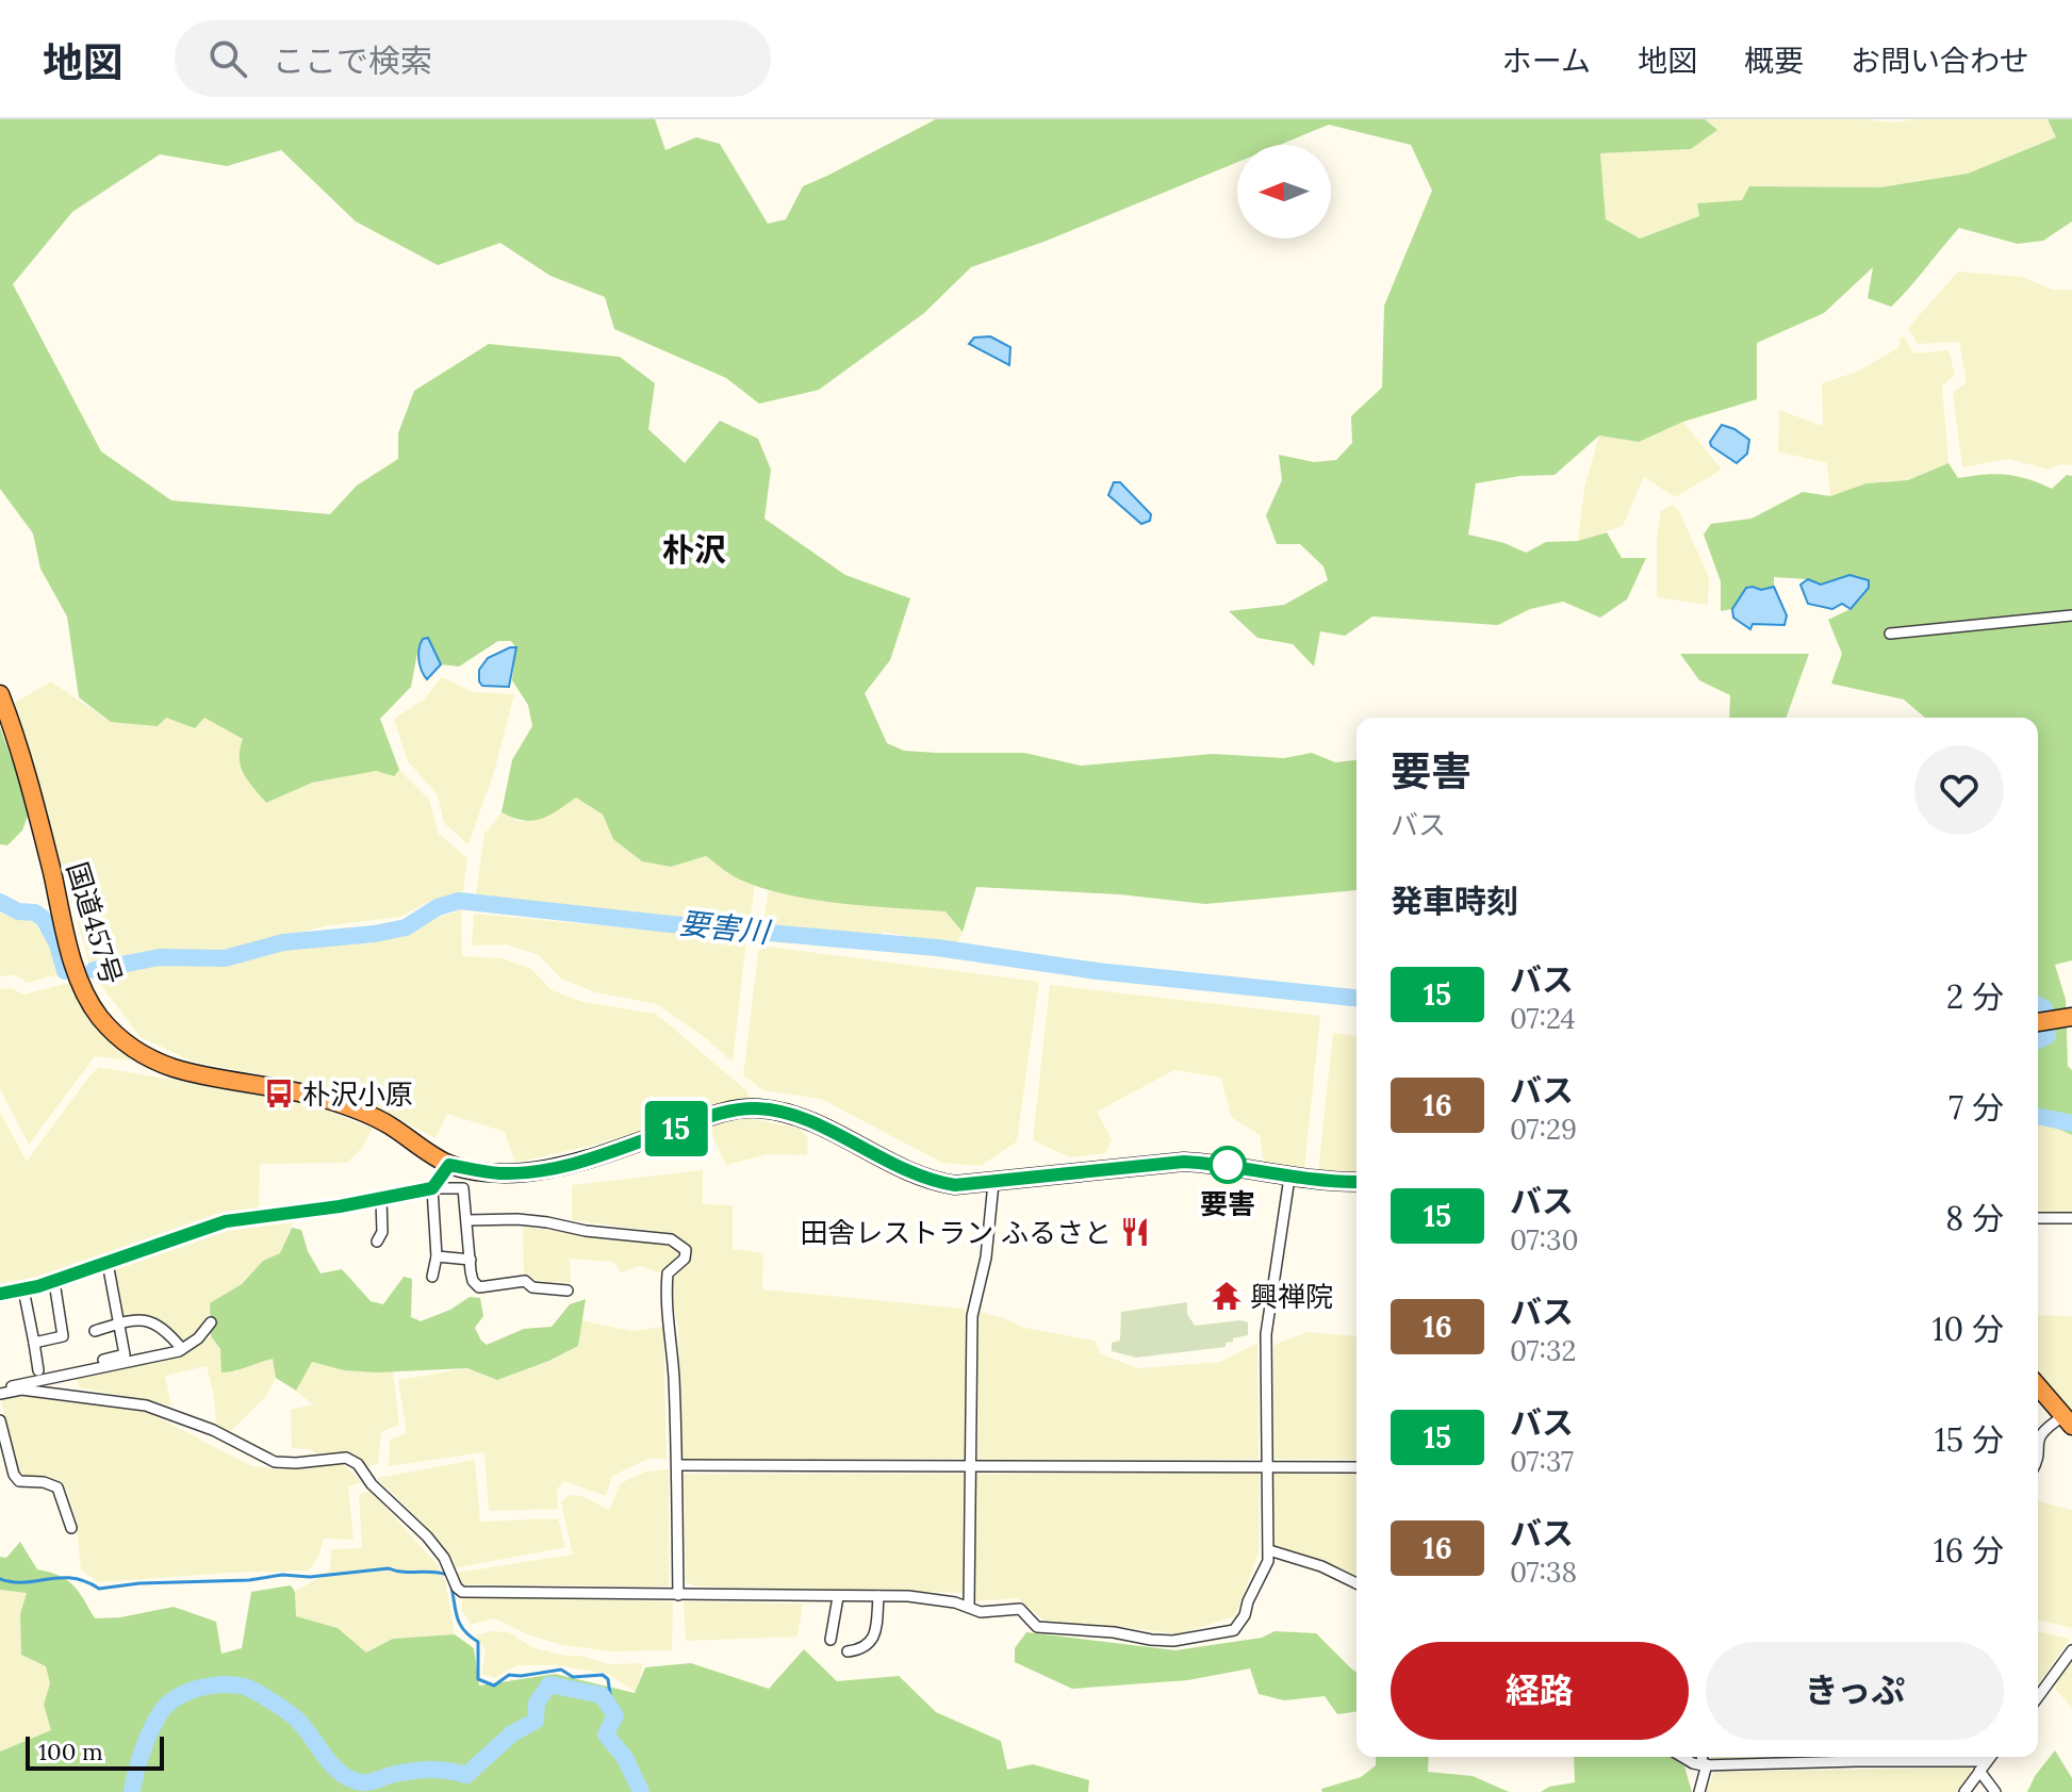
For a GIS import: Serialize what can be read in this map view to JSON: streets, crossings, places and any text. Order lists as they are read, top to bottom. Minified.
{"streets":{"highway":["国道457号"]},"districts":["朴沢"],"water":["要害川"],"places":{"bus stop":["朴沢小原"],"other":["要害"],"restaurant":["田舎レストラン ふるさと"],"temple":["興禅院"]},"lines":["bus line 15"],"scale_bar":"100 m","north":"left","page":{"header":"地図","search":"ここで検索","nav":["ホーム","地図","概要","お問い合わせ"],"on_map":"15","heading":[["要害","バス"],"発車時刻"],"list":[{"mark":"15","name":"バス","note":"07:24","value":"2 分"},{"mark":"16","name":"バス","note":"07:29","value":"7 分"},{"mark":"15","name":"バス","note":"07:30","value":"8 分"},{"mark":"16","name":"バス","note":"07:32","value":"10 分"},{"mark":"15","name":"バス","note":"07:37","value":"15 分"},{"mark":"16","name":"バス","note":"07:38","value":"16 分"}],"buttons":["経路","きっぷ"],"scale":"100 m"}}
